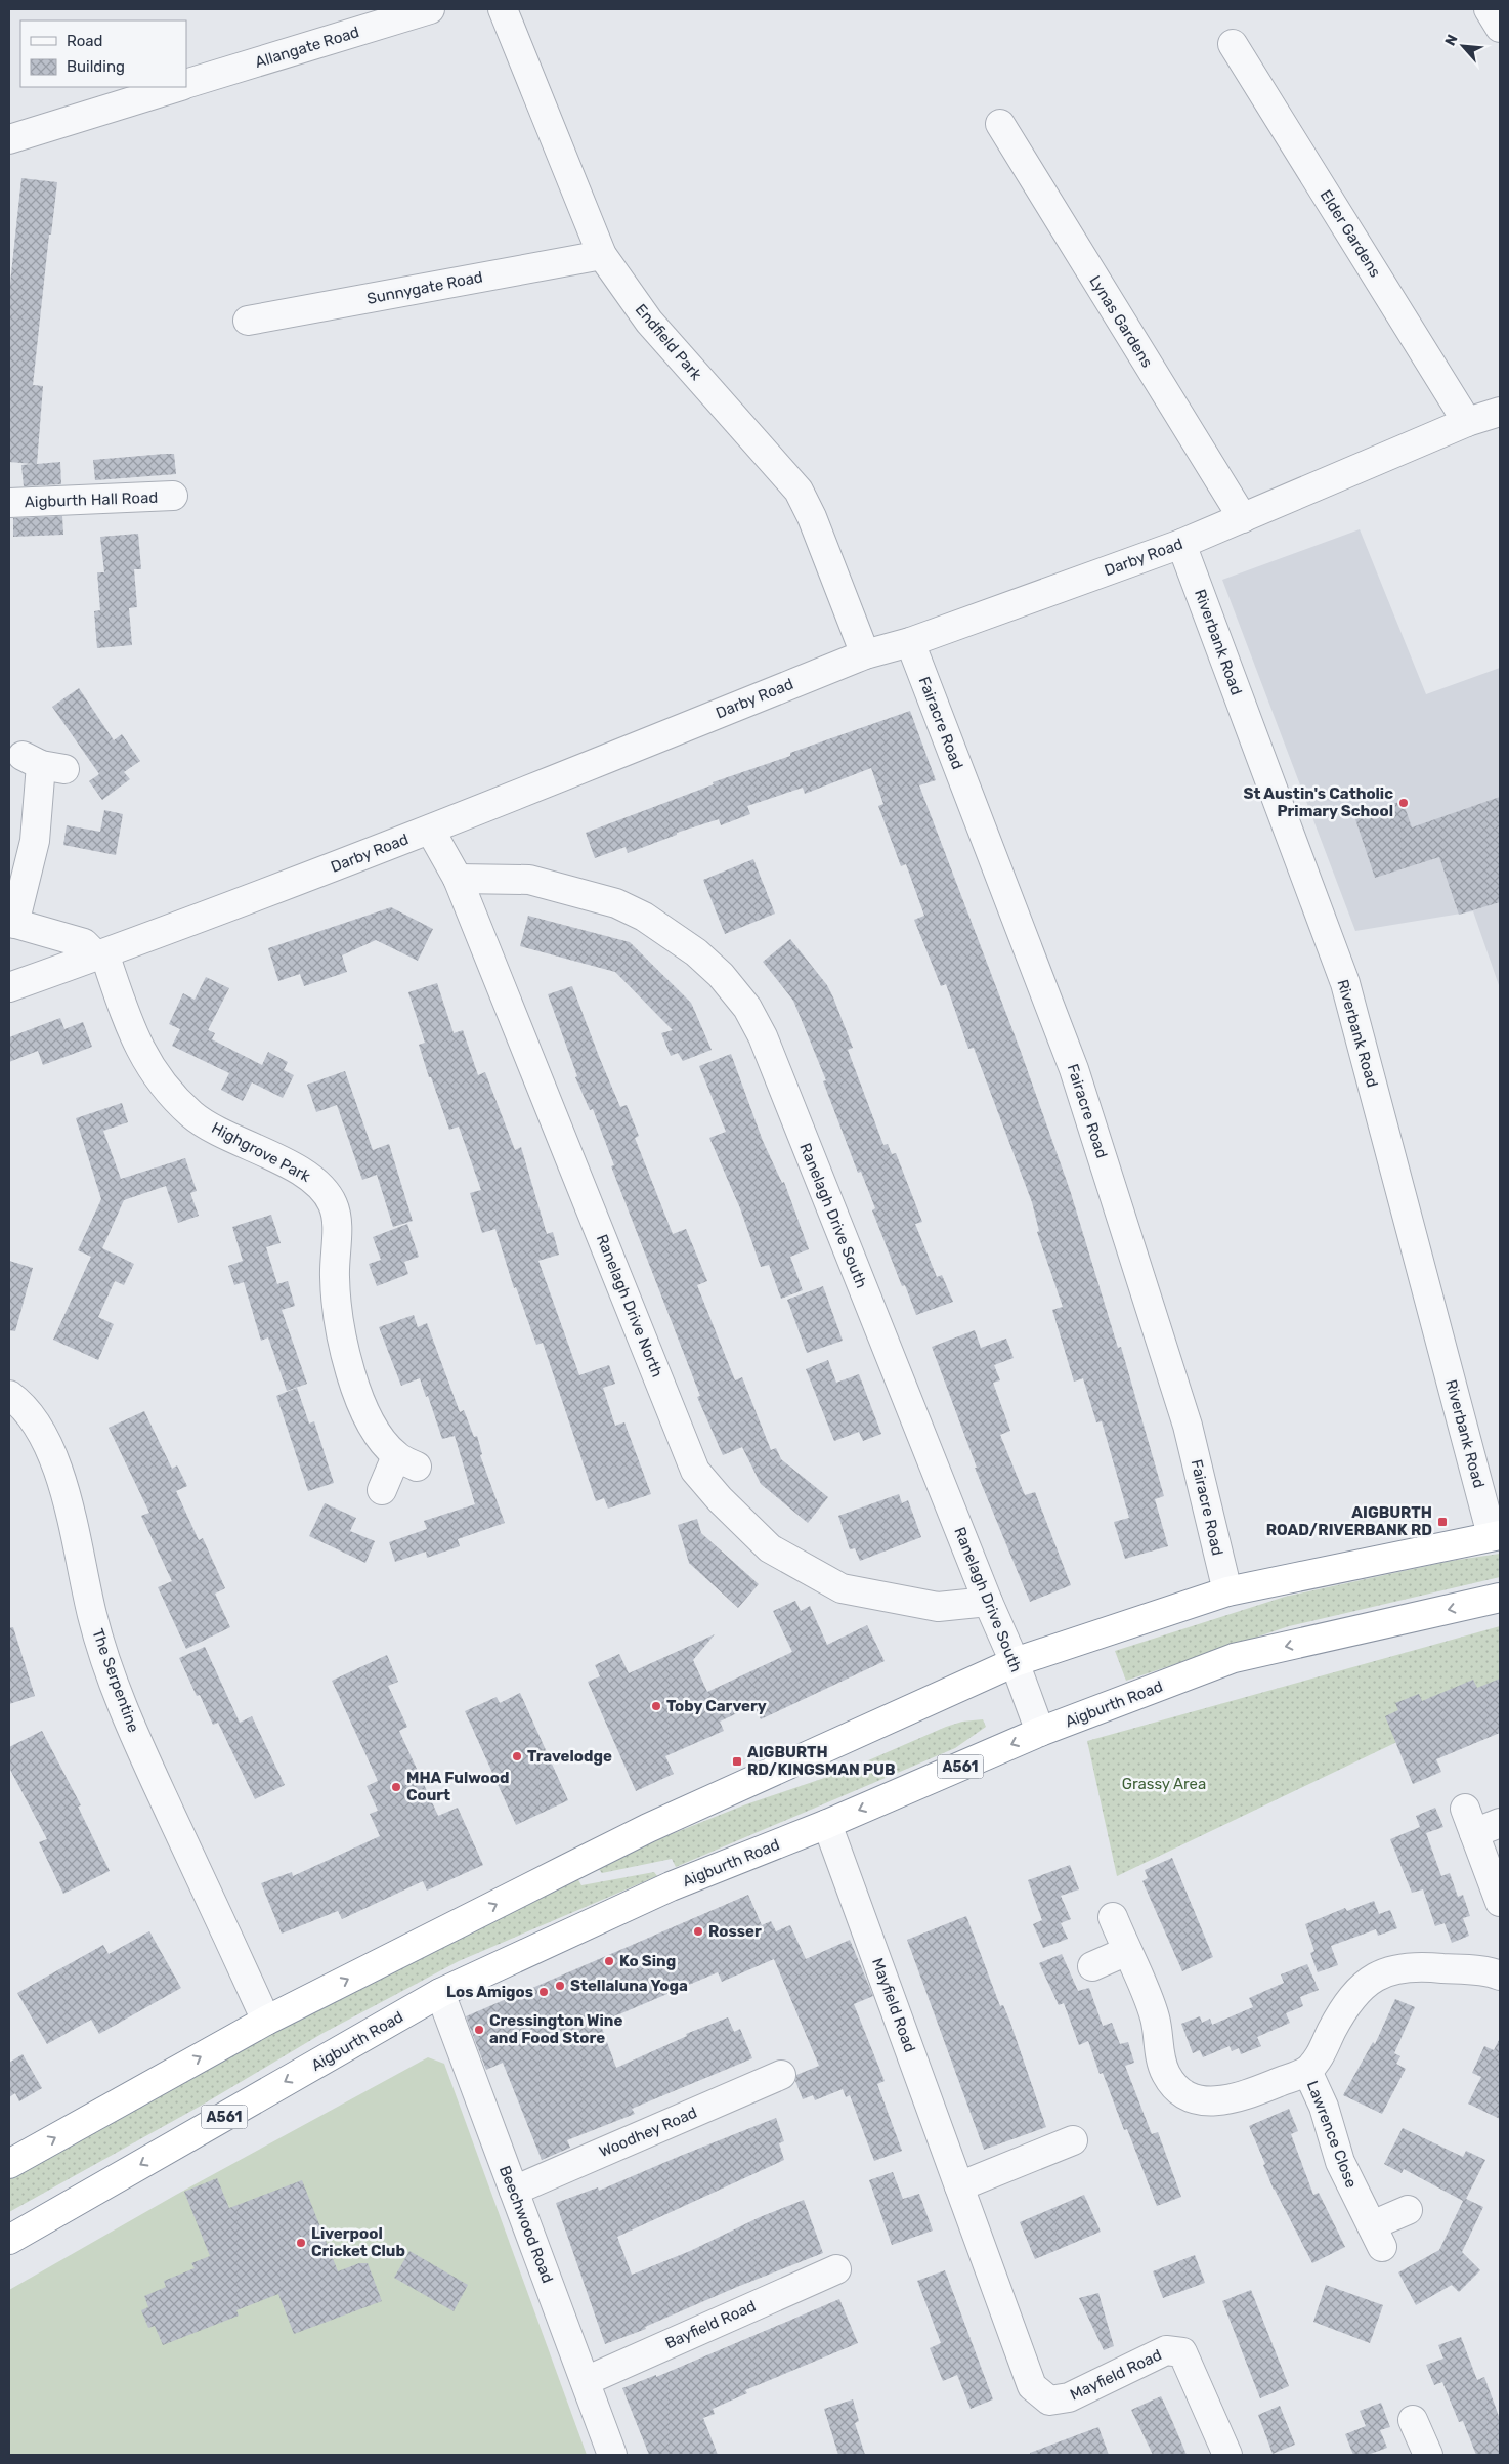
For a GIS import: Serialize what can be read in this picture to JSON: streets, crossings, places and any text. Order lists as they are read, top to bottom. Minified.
{"streets":{"highway":["Aigburth Road","A561"],"street":["Allangate Road","Elder Gardens","Sunnygate Road","Lynas Gardens","Endfield Park","Aigburth Hall Road","Darby Road","Riverbank Road","Fairacre Road","Highgrove Park","Ranelagh Drive South","Ranelagh Drive North","The Serpentine","Mayfield Road","Woodhey Road","Lawrence Close","Beechwood Road","Bayfield Road"]},"crossings":[["Elder Gardens","Darby Road"],["Sunnygate Road","Endfield Park"],["Lynas Gardens","Darby Road"],["Endfield Park","Darby Road"],["Darby Road","Riverbank Road"],["Darby Road","Fairacre Road"],["Darby Road","Highgrove Park"],["Darby Road","Ranelagh Drive North"],["Ranelagh Drive South","Ranelagh Drive North"],["Ranelagh Drive South","Aigburth Road"],["Aigburth Road","Mayfield Road"],["Aigburth Road","Beechwood Road"],["Woodhey Road","Beechwood Road"],["Beechwood Road","Bayfield Road"]],"parks":["Grassy Area"],"places":{"other":["St Austin's Catholic Primary School","Toby Carvery","Travelodge","MHA Fulwood Court","Rosser","Ko Sing","Stellaluna Yoga","Los Amigos","Cressington Wine and Food Store","Liverpool Cricket Club"],"transit":["AIGBURTH ROAD/RIVERBANK RD","AIGBURTH RD/KINGSMAN PUB"]},"legend":["Road","Building"],"north":"top left"}
